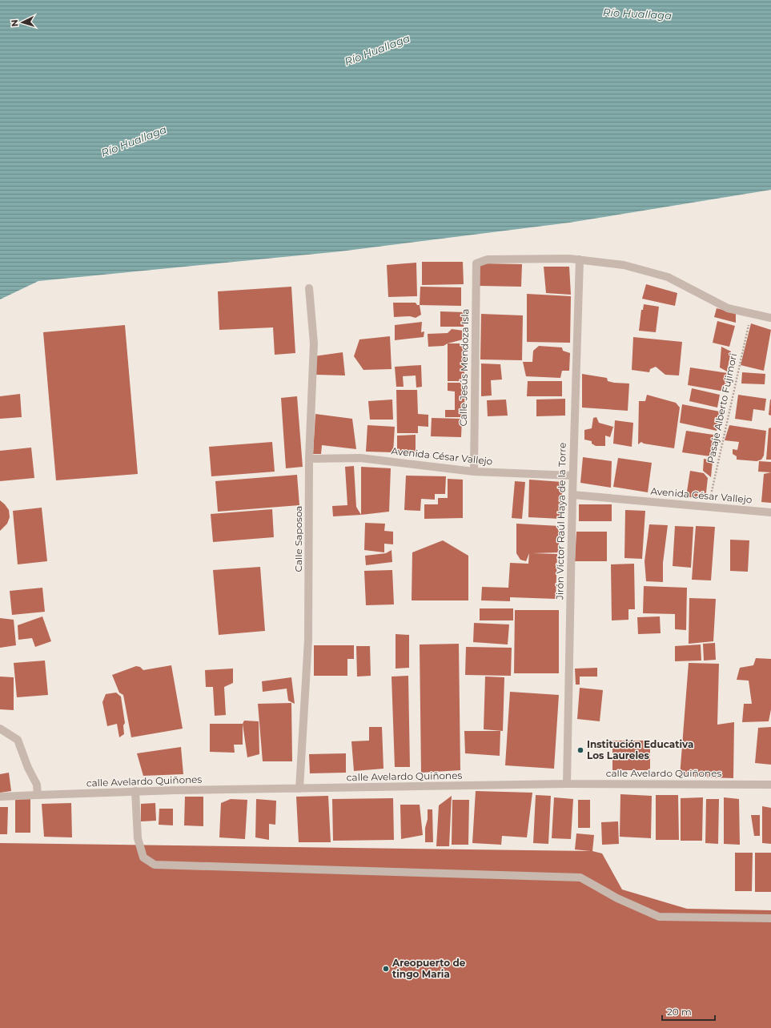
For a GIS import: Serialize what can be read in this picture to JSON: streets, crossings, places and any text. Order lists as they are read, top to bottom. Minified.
{"streets":{"street":["Calle Jesús Mendoza Isla","Avenida César Vallejo","Jirón Víctor Raúl Haya de la Torre","Calle Saposoa","calle Avelardo Quiñones"],"path":["Pasaje Alberto Fujimori"]},"crossings":[["Calle Jesús Mendoza Isla","Avenida César Vallejo"],["Calle Jesús Mendoza Isla","Jirón Víctor Raúl Haya de la Torre"],["Pasaje Alberto Fujimori","Avenida César Vallejo"],["Avenida César Vallejo","Jirón Víctor Raúl Haya de la Torre"],["Avenida César Vallejo","Calle Saposoa"],["Jirón Víctor Raúl Haya de la Torre","calle Avelardo Quiñones"],["Calle Saposoa","calle Avelardo Quiñones"]],"water":["Río Huallaga"],"places":["Institución Educativa Los Laureles","Areopuerto de tingo Maria"],"scale_bar":"20 m","north":"left"}
